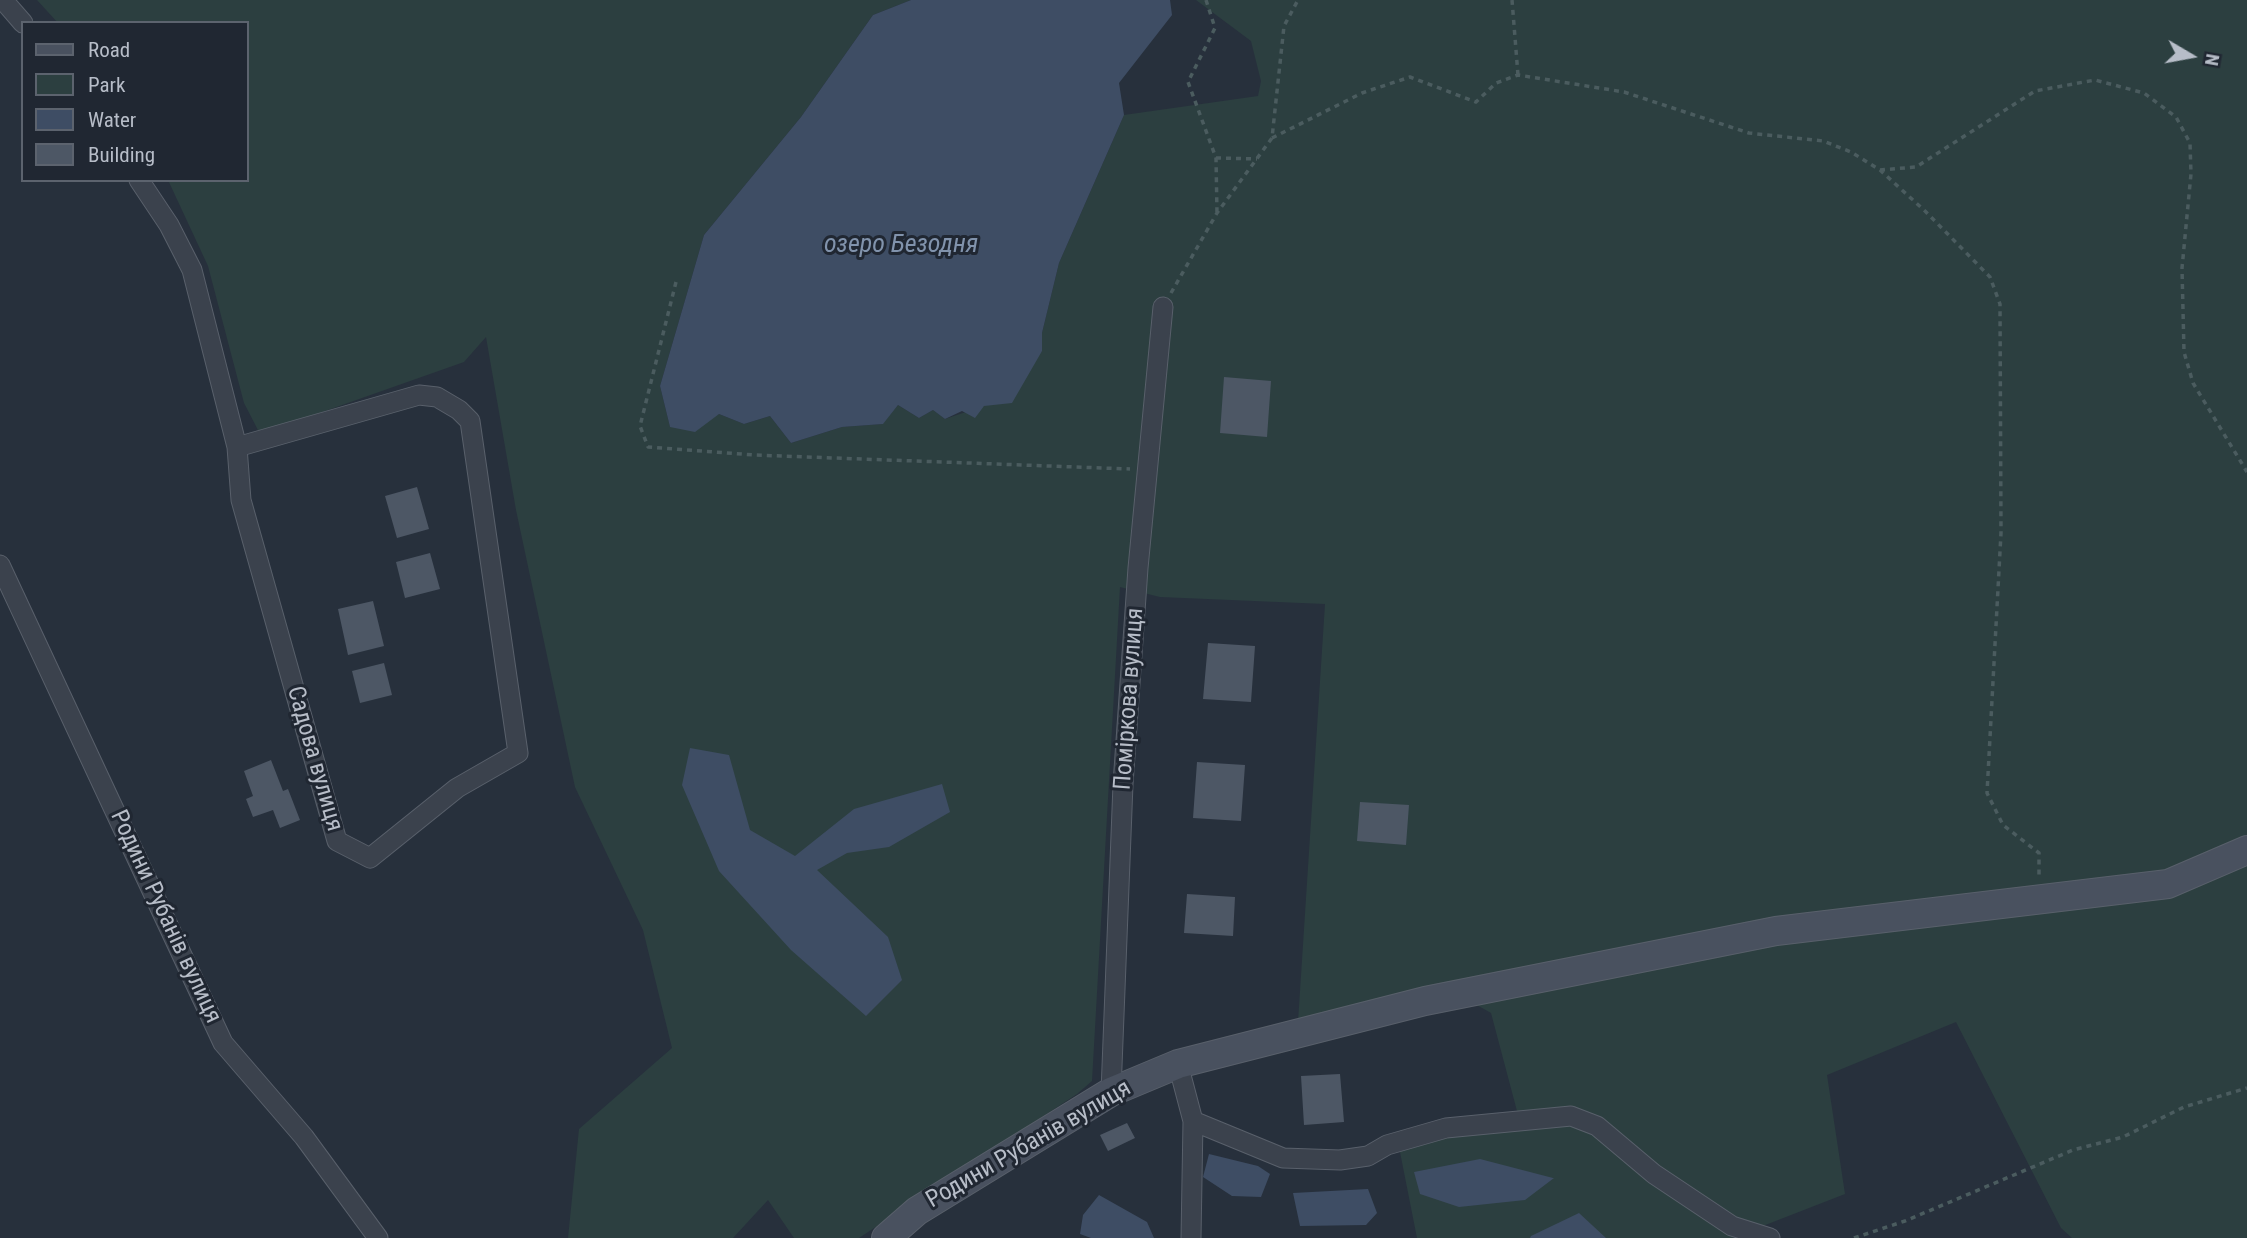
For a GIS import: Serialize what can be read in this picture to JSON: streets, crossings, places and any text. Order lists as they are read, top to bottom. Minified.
{"streets":{"street":["Поміркова вулиця","Садова вулиця","Родини Рубанів вулиця"]},"crossings":[["Поміркова вулиця","Родини Рубанів вулиця"]],"water":["озеро Безодня"],"legend":["Road","Park","Water","Building"],"north":"right"}
